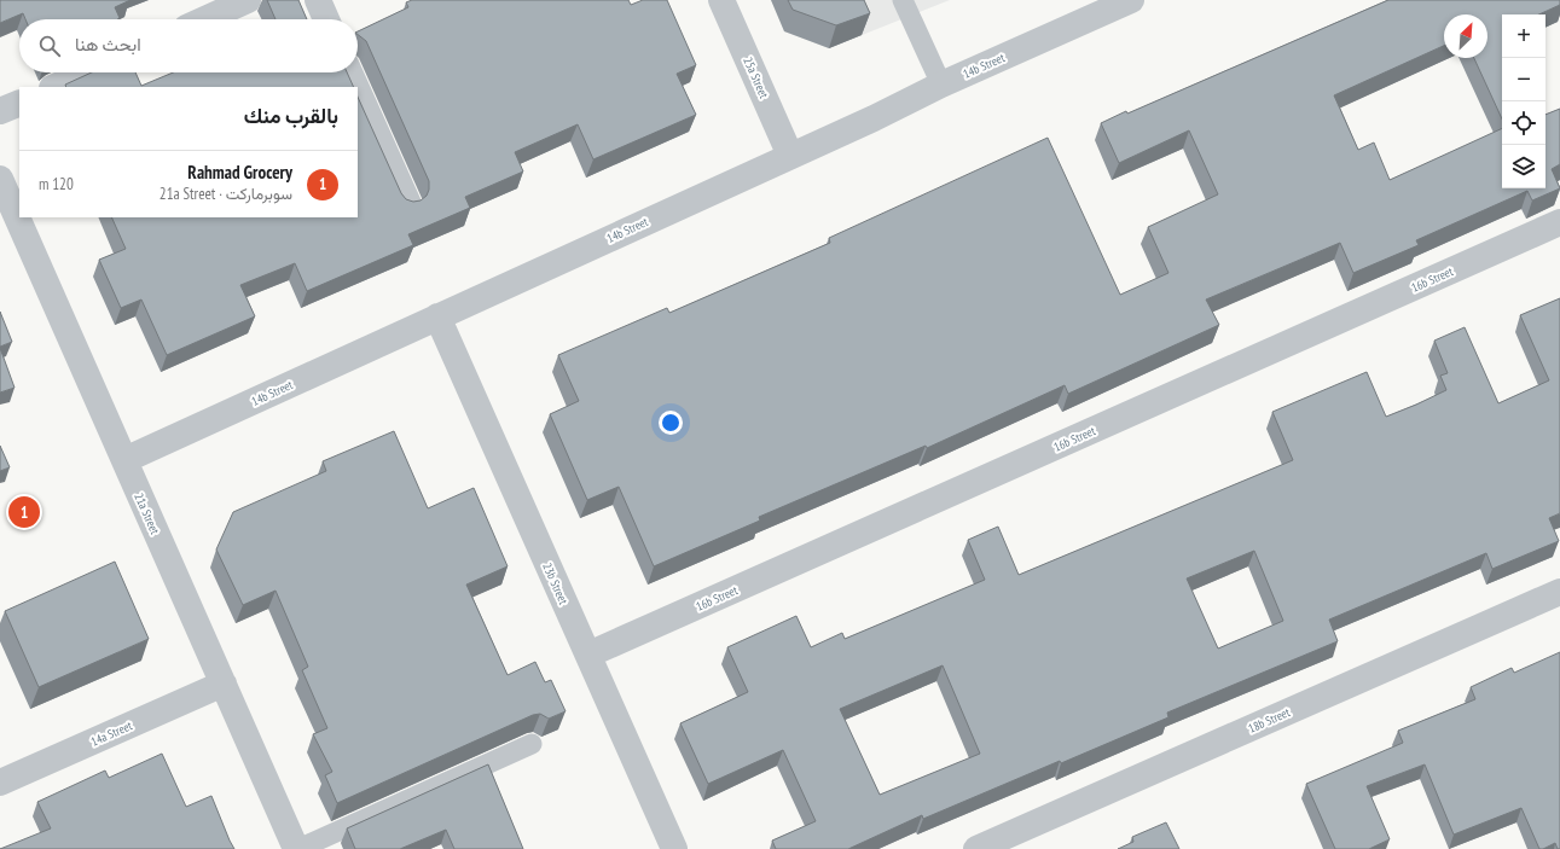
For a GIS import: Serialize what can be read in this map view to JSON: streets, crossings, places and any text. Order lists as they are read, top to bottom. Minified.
{"streets":{"street":["14b Street","25a Street","16b Street","21a Street","23b Street","18b Street","14a Street"]},"crossings":[["14b Street","25a Street"],["14b Street","21a Street"],["14b Street","23b Street"],["16b Street","23b Street"],["21a Street","14a Street"]],"north":"top right","page":{"map_buttons":["+","−"],"search":"ابحث هنا","heading":"بالقرب منك","list":[{"mark":"1","name":"Rahmad Grocery","note":"سوبرماركت · 21a Street","value":"120 m"}],"pins":"1"}}
